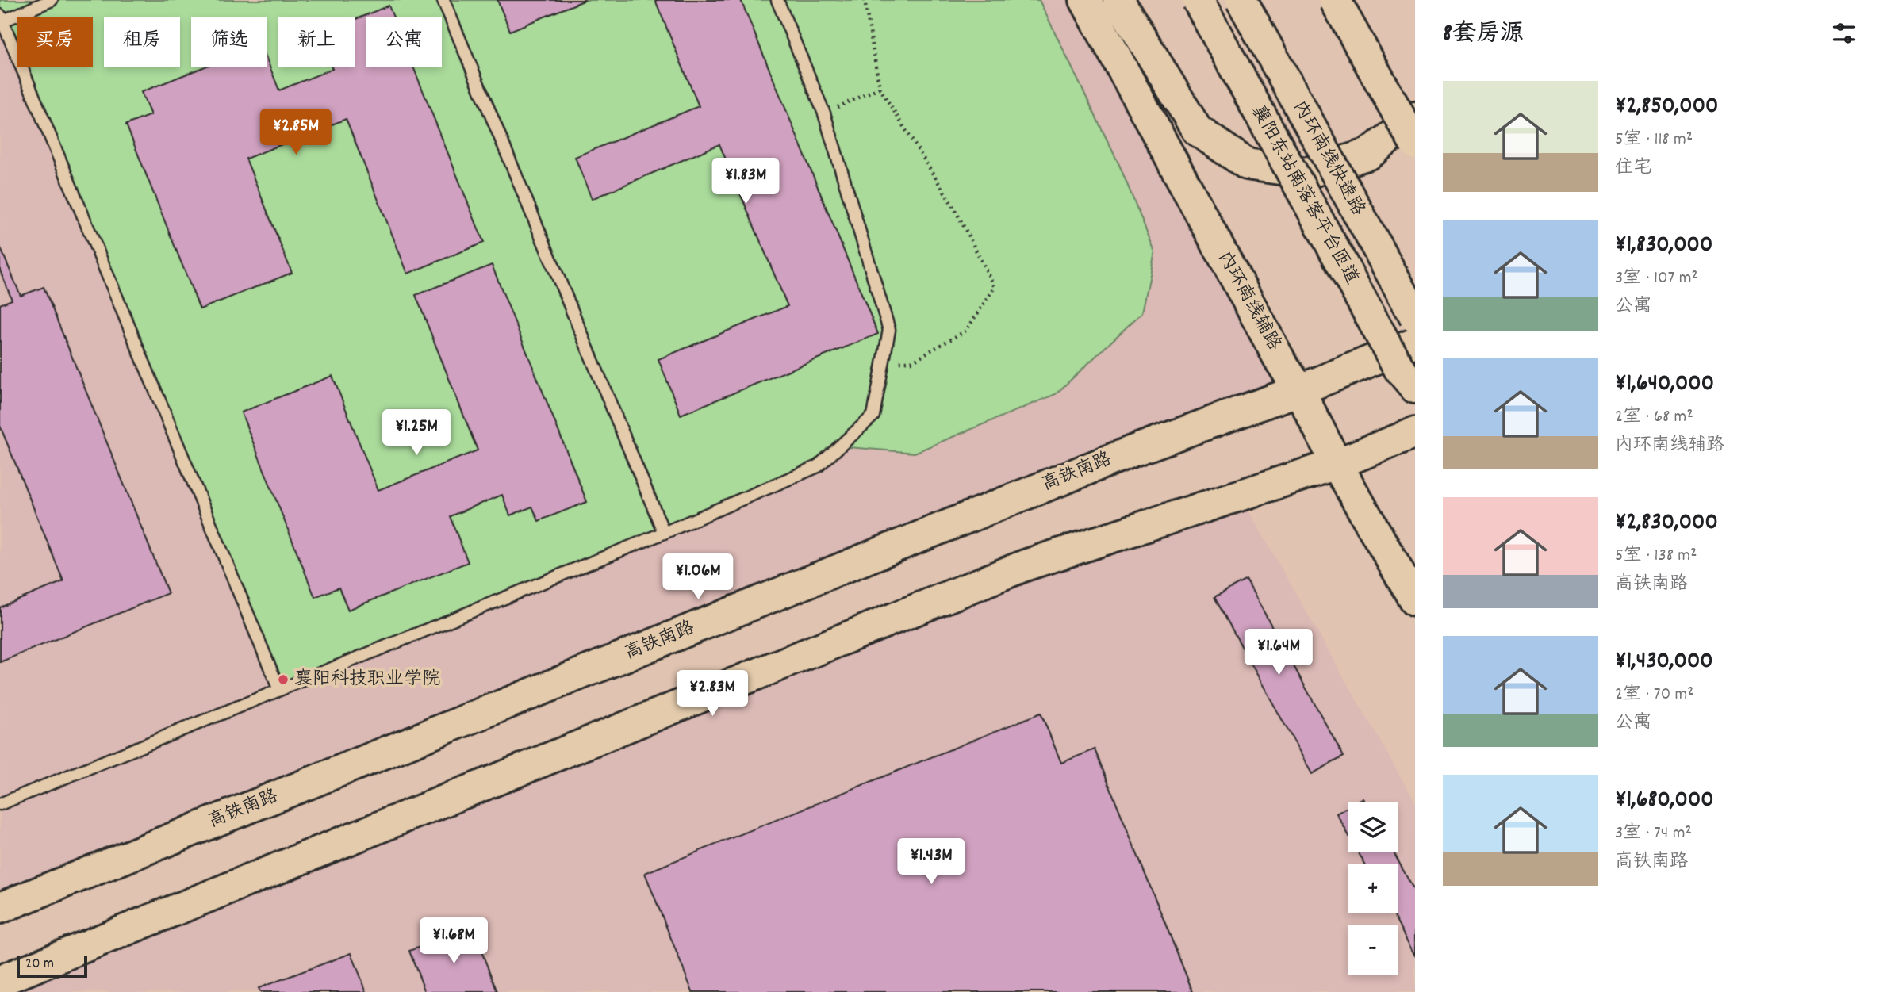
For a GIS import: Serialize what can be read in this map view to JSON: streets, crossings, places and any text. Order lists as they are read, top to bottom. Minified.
{"streets":{"main road":["内环南线快速路","襄阳东站南落客平台匝道","内环南线辅路","高铁南路"]},"crossings":[["内环南线辅路","高铁南路"]],"places":["襄阳科技职业学院"],"scale_bar":"20 m","page":{"heading":"8套房源","chip":["买房","租房","筛选","新上","公寓"],"list":[{"name":"¥2,850,000","note":"5室 · 118 m² · 住宅"},{"name":"¥1,830,000","note":"3室 · 107 m² · 公寓"},{"name":"¥1,640,000","note":"2室 · 68 m² · 内环南线辅路"},{"name":"¥2,830,000","note":"5室 · 138 m² · 高铁南路"},{"name":"¥1,430,000","note":"2室 · 70 m² · 公寓"},{"name":"¥1,680,000","note":"3室 · 74 m² · 高铁南路"}],"price":["¥2.85M","¥1.83M","¥1.25M","¥1.06M","¥1.64M","¥2.83M","¥1.43M","¥1.68M"],"map_buttons":["+","−"],"scale":"20 m"}}
